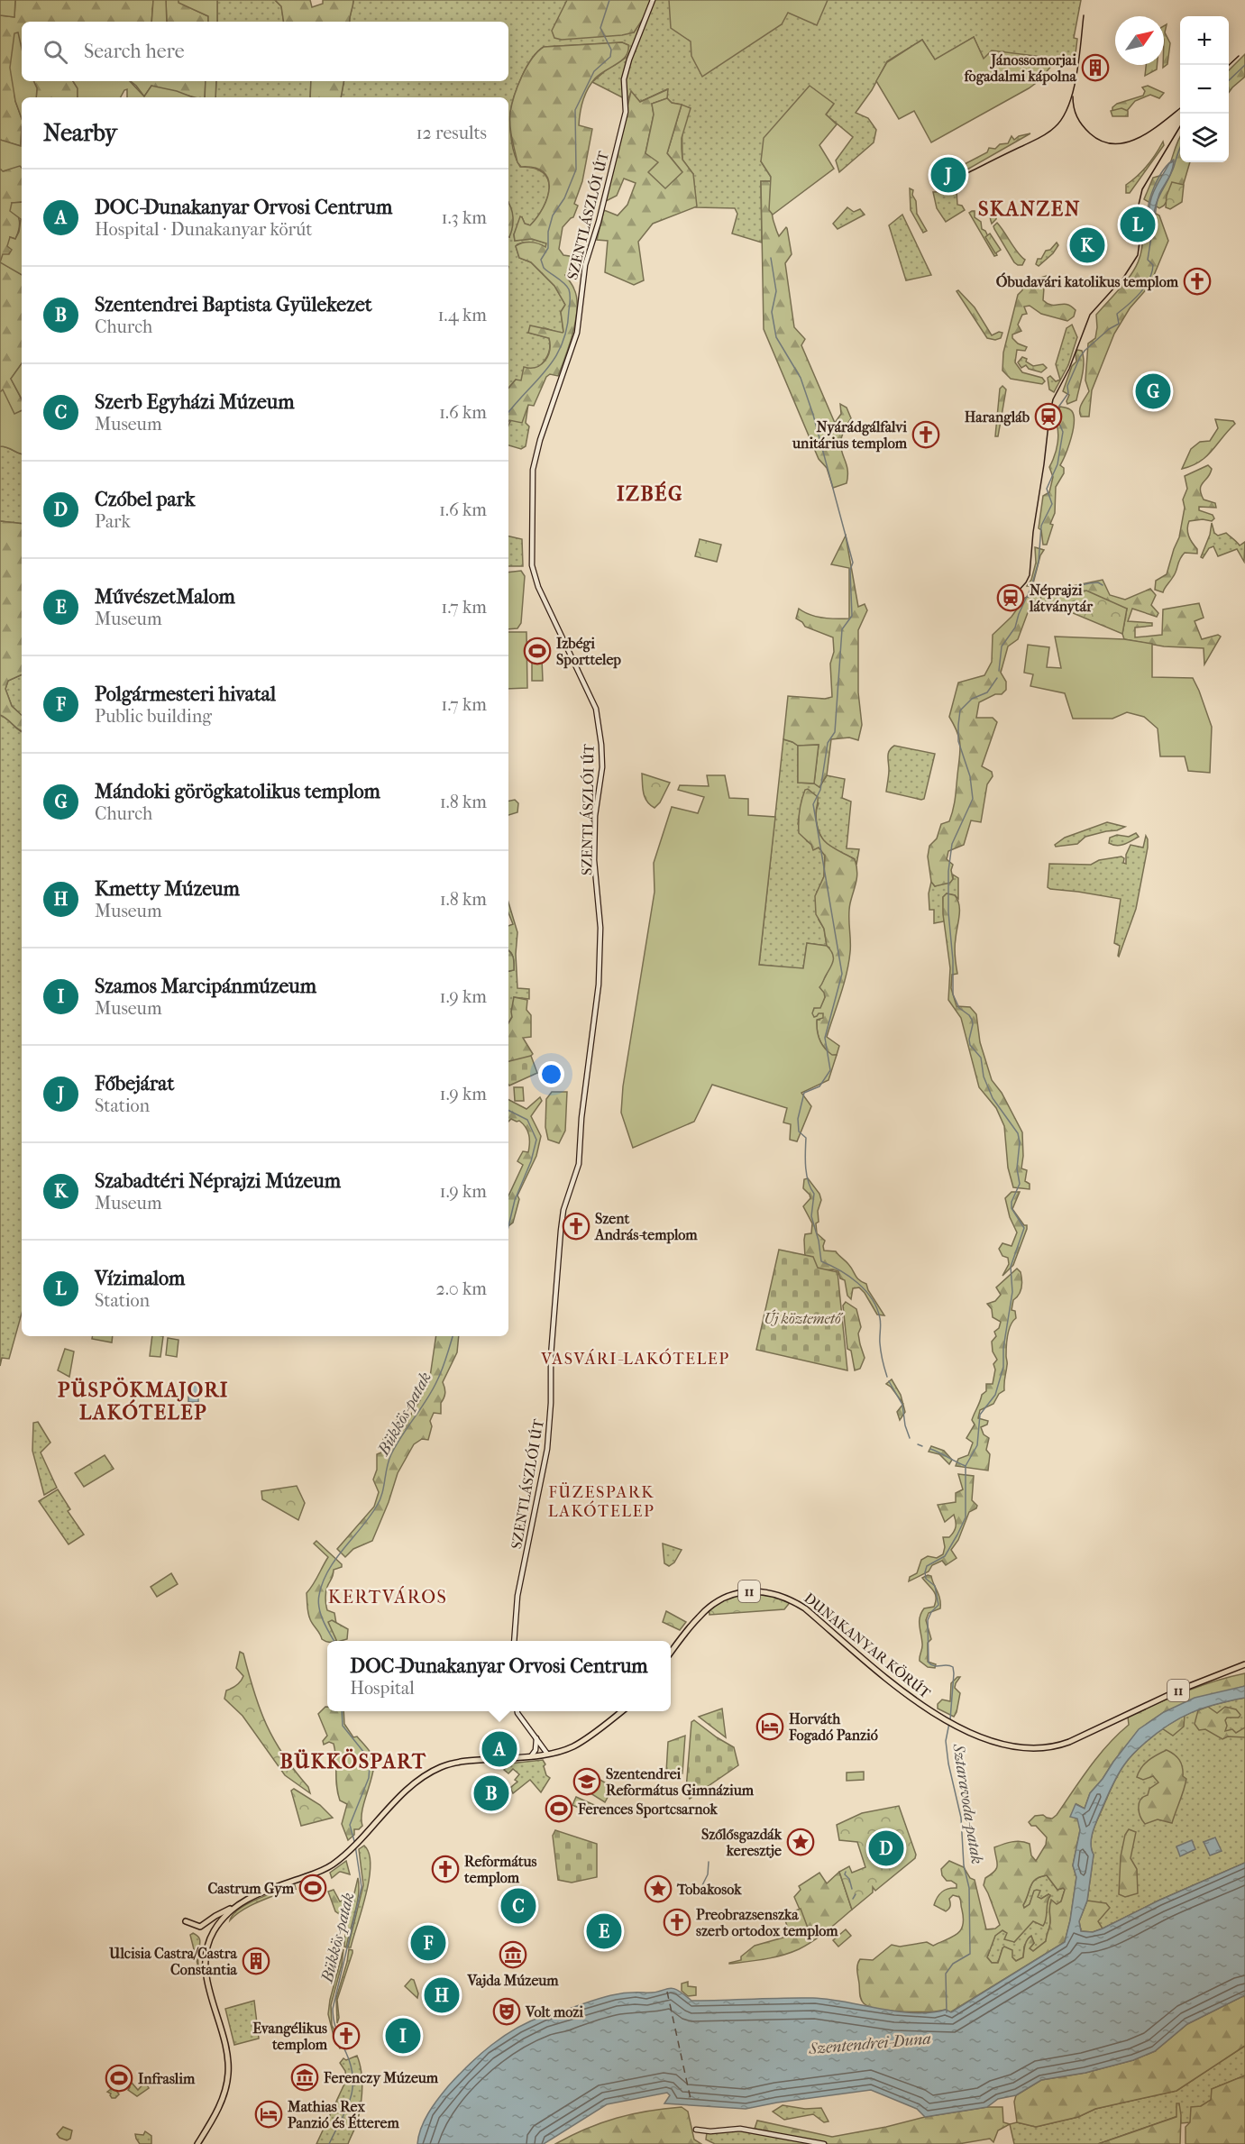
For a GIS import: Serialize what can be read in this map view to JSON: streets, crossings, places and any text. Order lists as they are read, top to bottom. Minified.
{"streets":{"main road":["SZENTLÁSZLÓI ÚT","11","DUNAKANYAR KÖRÚT"]},"districts":["SKANZEN","IZBÉG","VASVÁRI-LAKÓTELEP","PÜSPÖKMAJORI LAKÓTELEP","FÜZESPARK LAKÓTELEP","KERTVÁROS","BÜKKÖSPART"],"water":["Bükkös-patak","Sztaravoda-patak","Szentendrei-Duna"],"parks":["Új köztemető"],"places":{"building":["Jánossomorjai fogadalmi kápolna","Ulcisia Castra/Castra Constantia"],"church":["Óbudavári katolikus templom","Nyárádgálfalvi unitárius templom","Szent András-templom","Református templom","Preobrazsenszka szerb ortodox templom","Evangélikus templom"],"station":["Harangláb","Néprajzi látványtár"],"sports":["Izbégi Sporttelep","Ferences Sportcsarnok","Castrum Gym","Infraslim"],"hotel":["Horváth Fogadó Panzió","Mathias Rex Panzió és Étterem"],"school or university":["Szentendrei Református Gimnázium"],"place":["Szőlősgazdák keresztje","Tobakosok"],"museum":["Vajda Múzeum","Ferenczy Múzeum"],"theatre":["Volt mozi"]},"north":"top right","page":{"map_buttons":["+","−"],"search":"Search here","heading":["Nearby","12 results"],"pins":["J","L","K","G","A","B","D","C","E","F","H","I"],"list":[{"mark":"A","name":"DOC-Dunakanyar Orvosi Centrum","note":"Hospital · Dunakanyar körút","value":"1.3 km"},{"mark":"B","name":"Szentendrei Baptista Gyülekezet","note":"Church","value":"1.4 km"},{"mark":"C","name":"Szerb Egyházi Múzeum","note":"Museum","value":"1.6 km"},{"mark":"D","name":"Czóbel park","note":"Park","value":"1.6 km"},{"mark":"E","name":"MűvészetMalom","note":"Museum","value":"1.7 km"},{"mark":"F","name":"Polgármesteri hivatal","note":"Public building","value":"1.7 km"},{"mark":"G","name":"Mándoki görögkatolikus templom","note":"Church","value":"1.8 km"},{"mark":"H","name":"Kmetty Múzeum","note":"Museum","value":"1.8 km"},{"mark":"I","name":"Szamos Marcipánmúzeum","note":"Museum","value":"1.9 km"},{"mark":"J","name":"Főbejárat","note":"Station","value":"1.9 km"},{"mark":"K","name":"Szabadtéri Néprajzi Múzeum","note":"Museum","value":"1.9 km"},{"mark":"L","name":"Vízimalom","note":"Station","value":"2.0 km"}],"popup":["DOC-Dunakanyar Orvosi Centrum","Hospital"]}}
